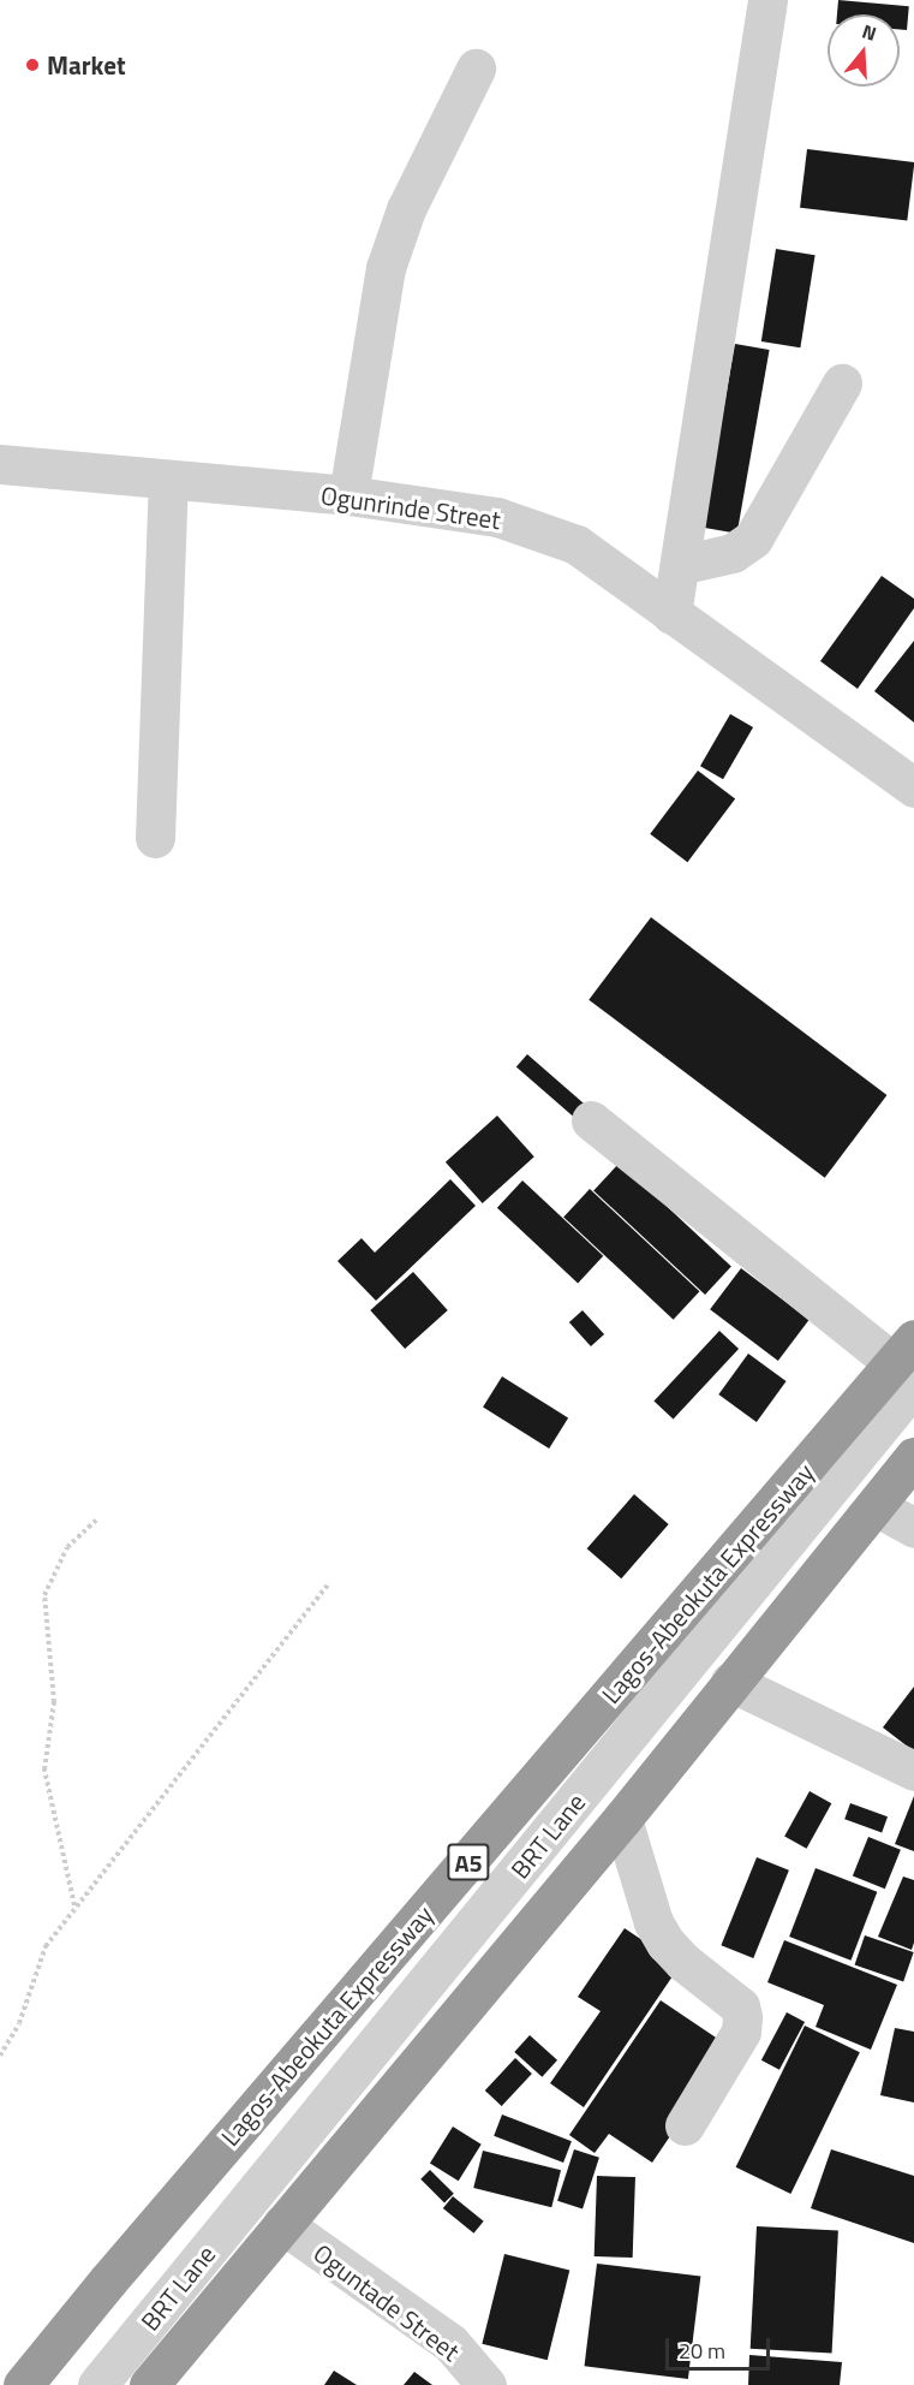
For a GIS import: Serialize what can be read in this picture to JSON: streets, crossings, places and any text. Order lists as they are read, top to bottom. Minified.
{"streets":{"highway":["Lagos-Abeokuta Expressway","A5"],"street":["Ogunrinde Street","BRT Lane","Oguntade Street"]},"crossings":[["Lagos-Abeokuta Expressway","BRT Lane"]],"places":["Market"],"scale_bar":"20 m","north":"top"}
